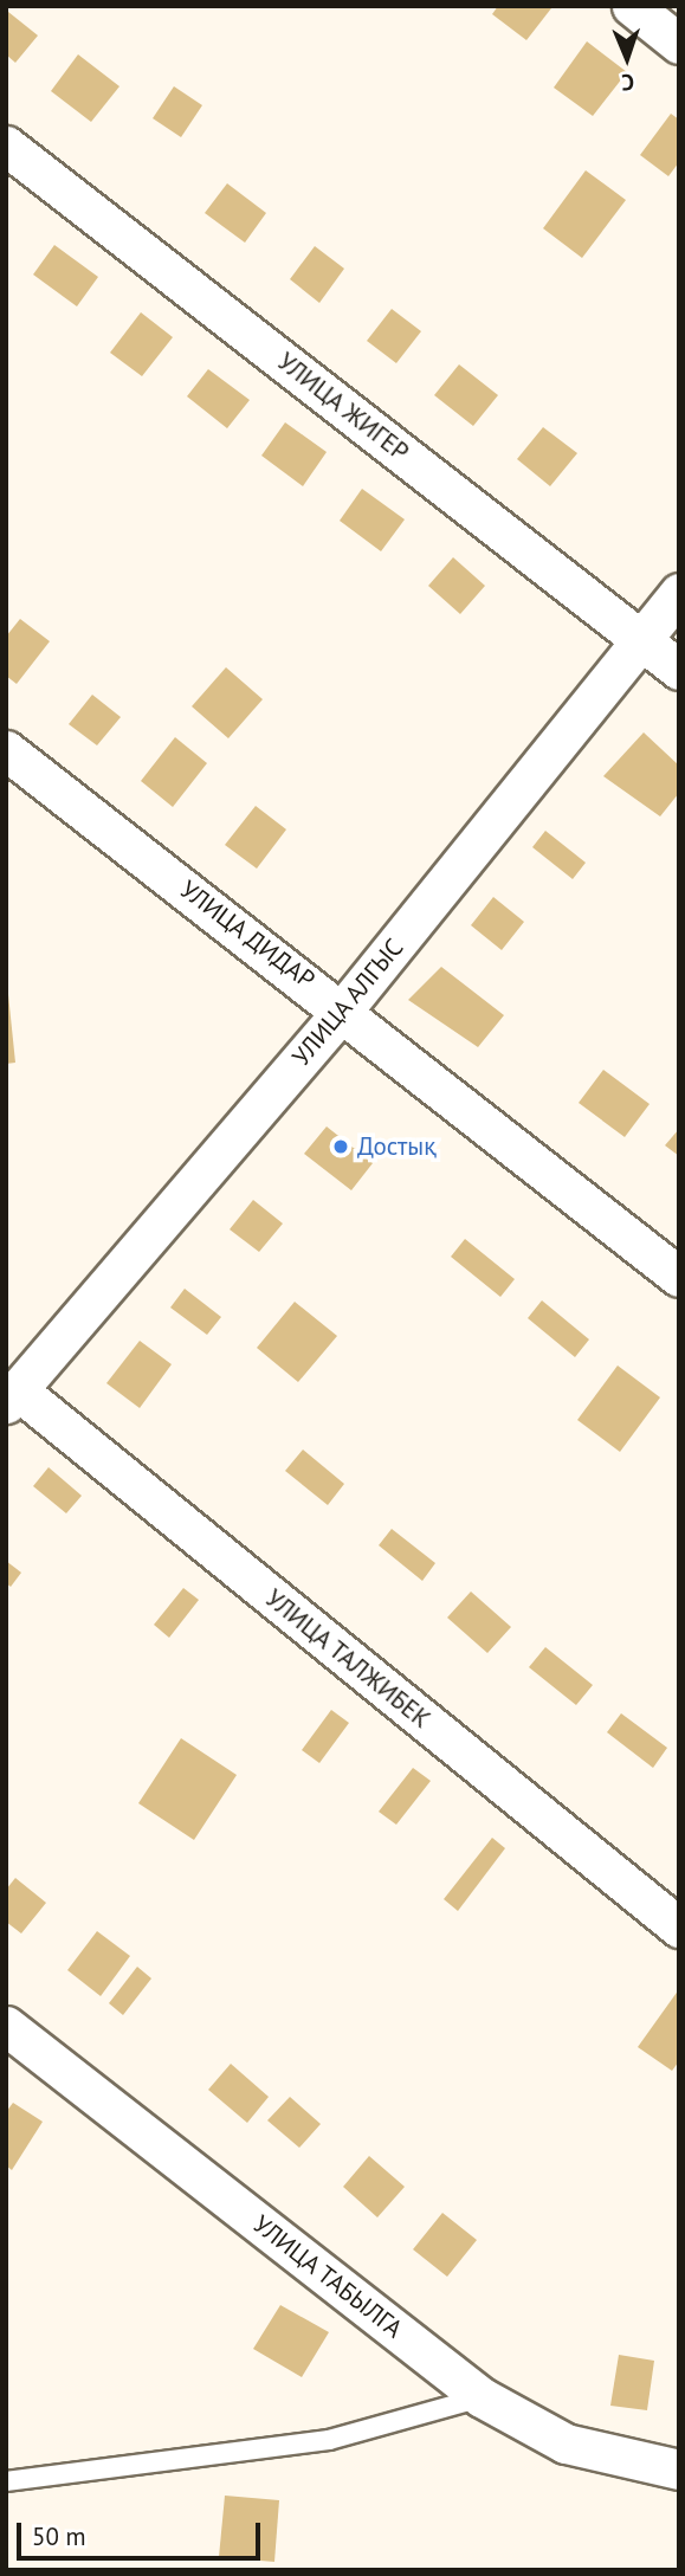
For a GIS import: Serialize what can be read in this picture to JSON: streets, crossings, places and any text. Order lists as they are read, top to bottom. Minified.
{"streets":{"street":["УЛИЦА ЖИГЕР","УЛИЦА ДИДАР","УЛИЦА АЛГЫС","УЛИЦА ТАЛЖИБЕК","УЛИЦА ТАБЫЛГА"]},"crossings":[["УЛИЦА ЖИГЕР","УЛИЦА АЛГЫС"],["УЛИЦА ДИДАР","УЛИЦА АЛГЫС"],["УЛИЦА АЛГЫС","УЛИЦА ТАЛЖИБЕК"]],"places":["Достық"],"scale_bar":"50 m","north":"bottom"}
